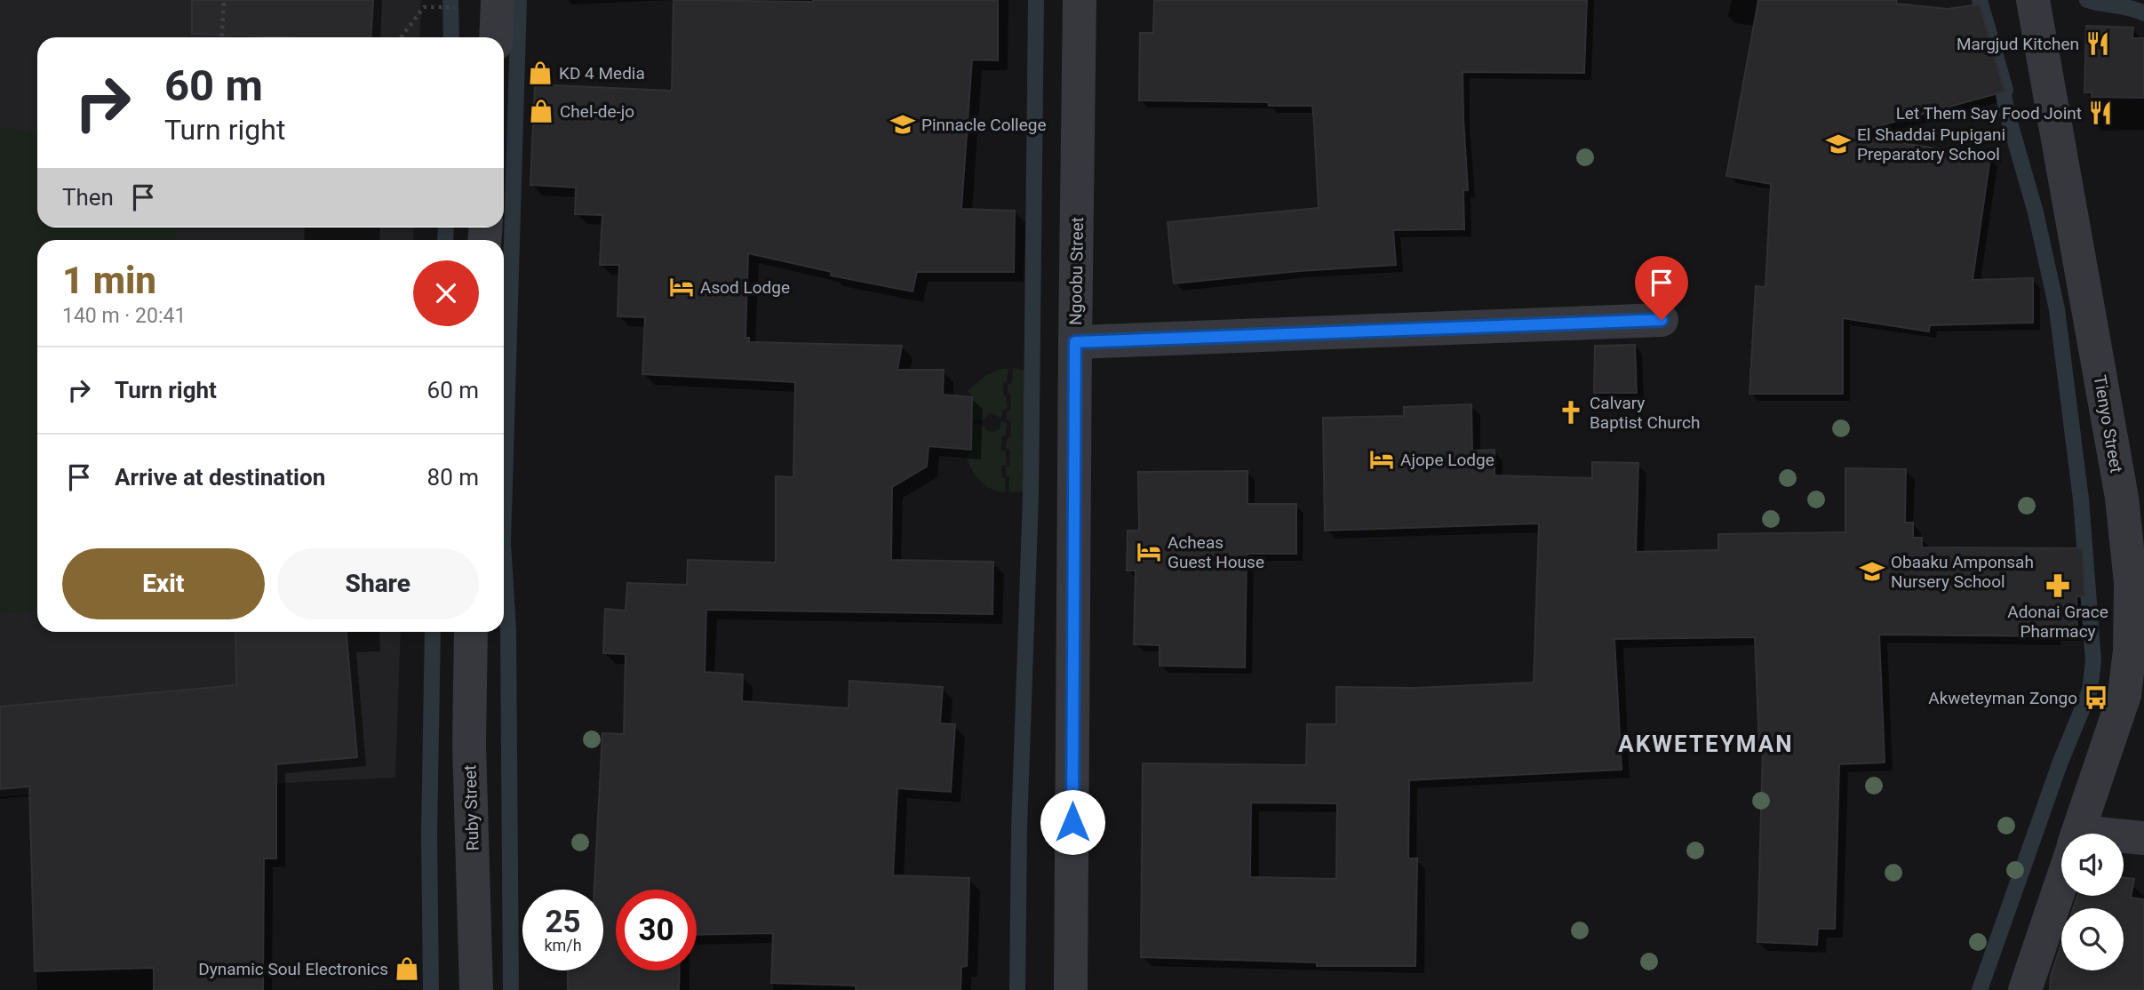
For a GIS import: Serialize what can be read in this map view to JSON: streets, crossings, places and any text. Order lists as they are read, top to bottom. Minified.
{"streets":{"street":["Ngoobu Street","Tienyo Street","Ruby Street"]},"districts":["AKWETEYMAN"],"places":{"restaurant":["Margjud Kitchen","Let Them Say Food Joint"],"shop":["KD 4 Media","Chel-de-jo","Dynamic Soul Electronics"],"school or university":["Pinnacle College","El Shaddai Pupigani Preparatory School","Obaaku Amponsah Nursery School"],"hotel":["Asod Lodge","Ajope Lodge","Acheas Guest House"],"church":["Calvary Baptist Church"],"pharmacy":["Adonai Grace Pharmacy"],"bus stop":["Akweteyman Zongo"]},"page":{"turn":["60 m","Turn right"],"then":"Then","heading":["1 min","140 m · 20:41"],"list":[{"name":"Turn right","value":"60 m"},{"name":"Arrive at destination","value":"80 m"}],"buttons":["Exit","Share"],"speed":"25 km/h","limit":"30"}}
